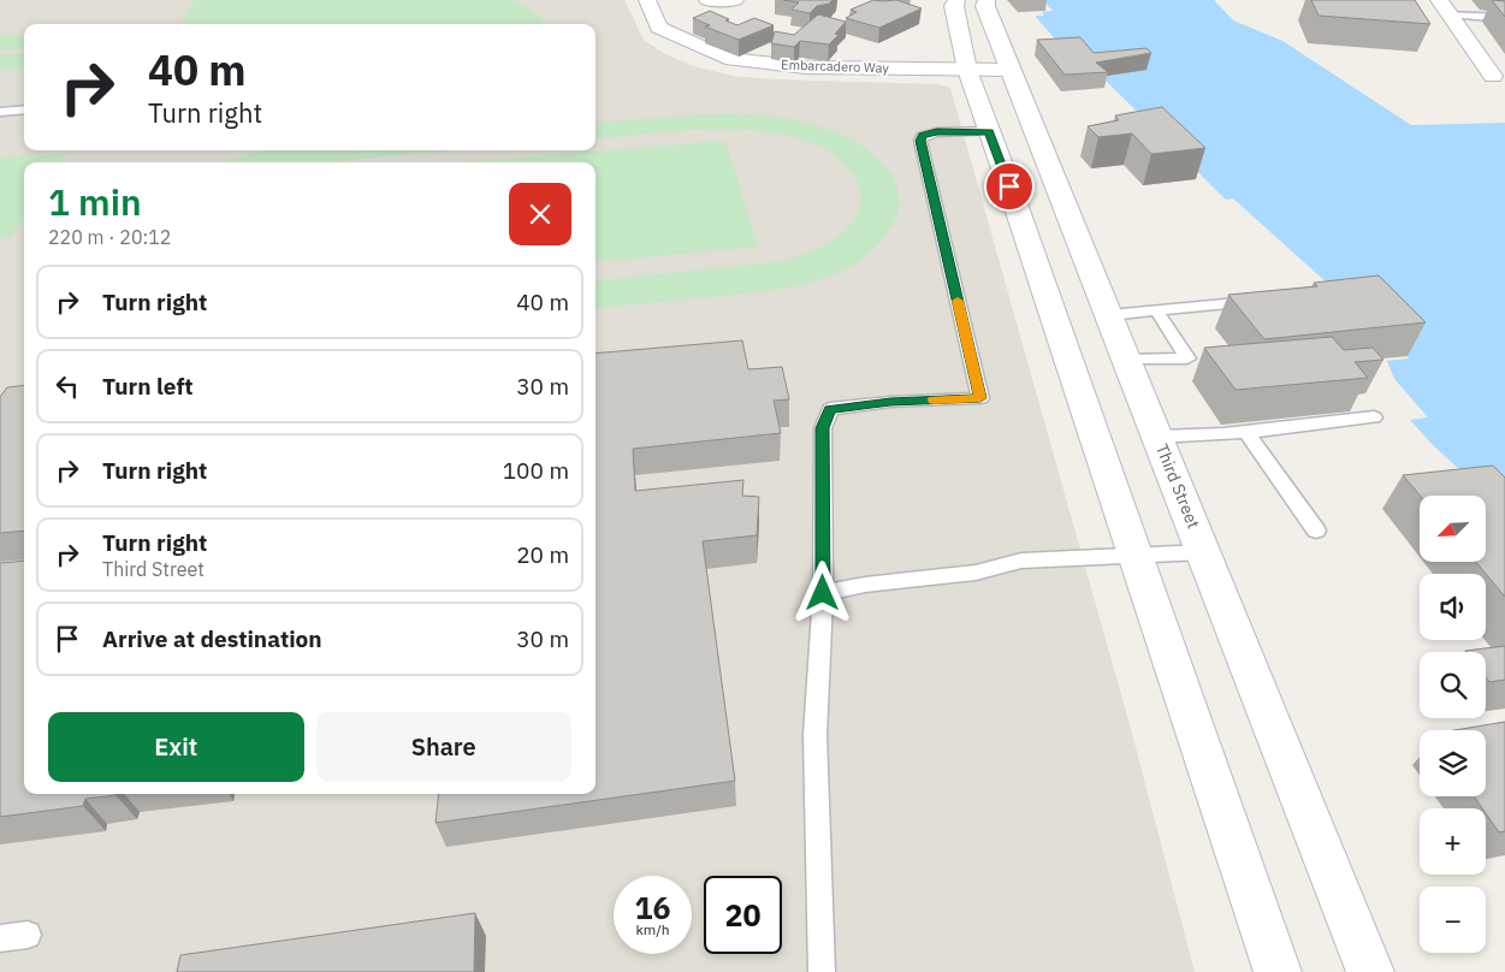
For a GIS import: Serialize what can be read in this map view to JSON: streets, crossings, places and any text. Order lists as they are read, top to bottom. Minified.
{"streets":{"main road":["Embarcadero Way","Third Street"]},"crossings":[["Embarcadero Way","Third Street"]],"north":"bottom left","page":{"turn":["40 m","Turn right"],"heading":["1 min","220 m · 20:12"],"list":[{"name":"Turn right","value":"40 m"},{"name":"Turn left","value":"30 m"},{"name":"Turn right","value":"100 m"},{"name":"Turn right","note":"Third Street","value":"20 m"},{"name":"Arrive at destination","value":"30 m"}],"map_buttons":["+","−"],"buttons":["Exit","Share"],"speed":"16 km/h","limit":"20"}}
